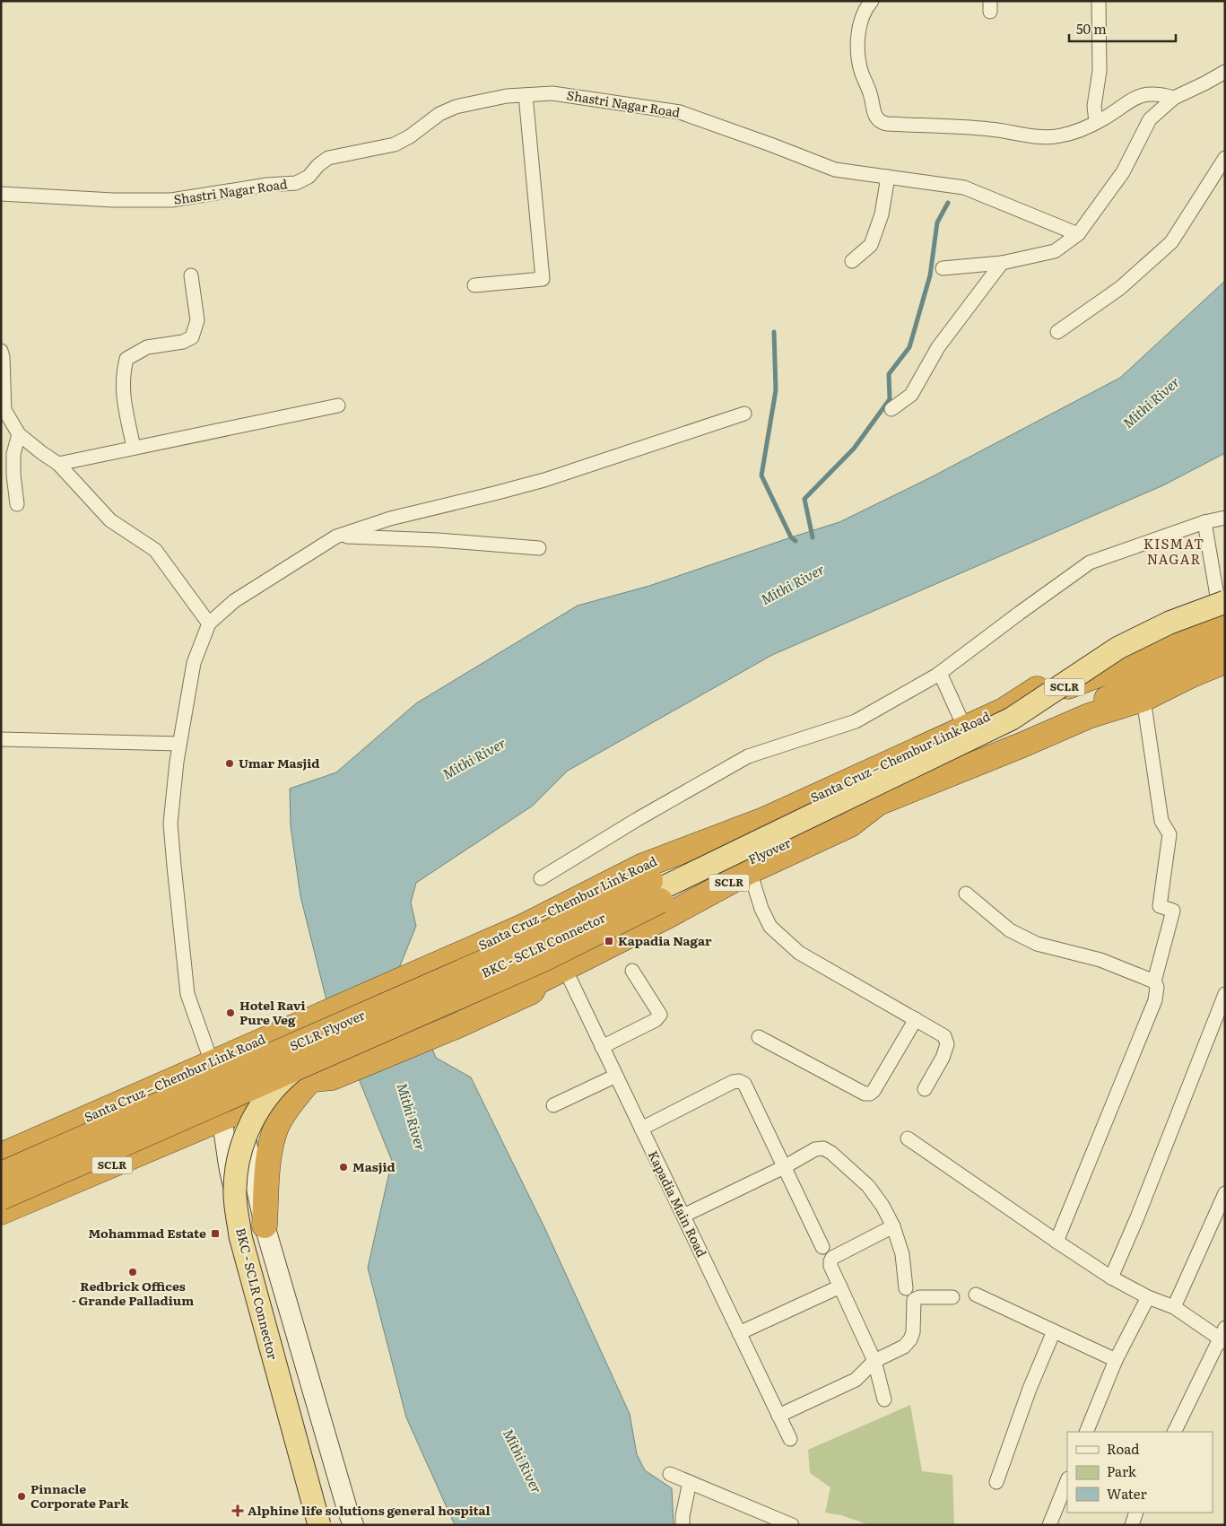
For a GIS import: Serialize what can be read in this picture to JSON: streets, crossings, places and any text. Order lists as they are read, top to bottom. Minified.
{"streets":{"highway":["SCLR","Santa Cruz – Chembur Link Road","Flyover","SCLR Flyover"],"main road":["BKC - SCLR Connector"],"street":["Shastri Nagar Road","Kapadia Main Road"]},"crossings":[["SCLR","Santa Cruz – Chembur Link Road"],["SCLR","Flyover"],["SCLR","Kapadia Main Road"],["Santa Cruz – Chembur Link Road","BKC - SCLR Connector"],["Flyover","SCLR Flyover"]],"districts":["KISMAT NAGAR"],"water":["Mithi River"],"places":{"other":["Umar Masjid","Hotel Ravi Pure Veg","Masjid","Redbrick Offices - Grande Palladium","Pinnacle Corporate Park"],"transit":["Kapadia Nagar","Mohammad Estate"],"health":["Alphine life solutions general hospital"]},"legend":["Road","Park","Water"],"scale_bar":"50 m"}
